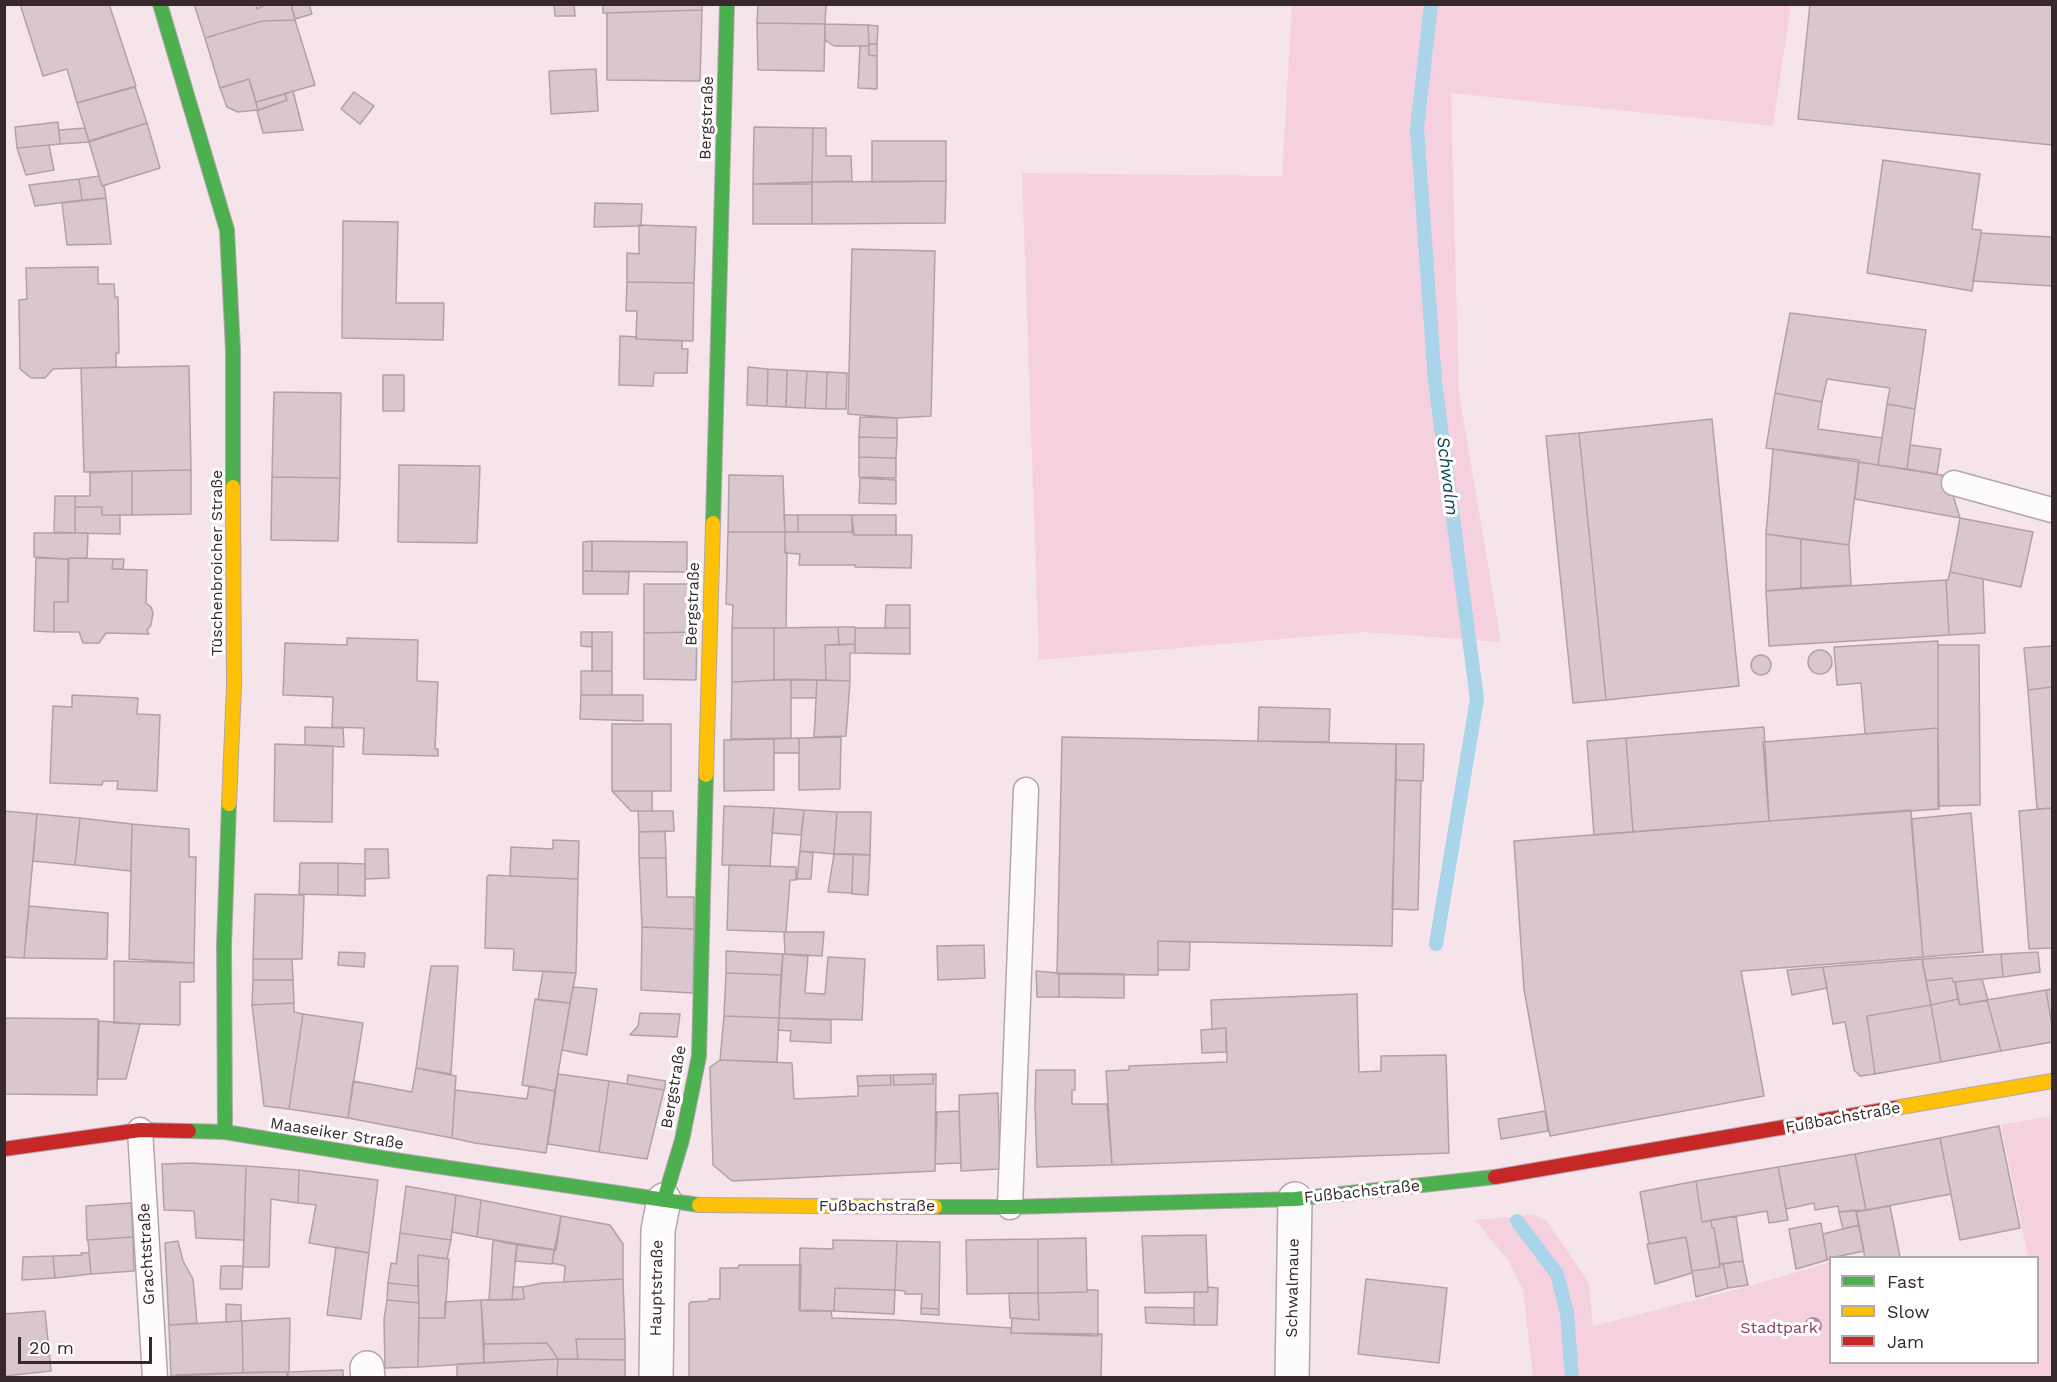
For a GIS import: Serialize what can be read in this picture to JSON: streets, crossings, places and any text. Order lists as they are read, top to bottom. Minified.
{"streets":{"street":["Bergstraße","Tüschenbroicher Straße","Fußbachstraße","Maaseiker Straße","Hauptstraße","Schwalmaue"],"lane":["Grachtstraße"]},"crossings":[["Bergstraße","Fußbachstraße"],["Bergstraße","Maaseiker Straße"],["Bergstraße","Hauptstraße"],["Tüschenbroicher Straße","Maaseiker Straße"],["Fußbachstraße","Maaseiker Straße"],["Fußbachstraße","Hauptstraße"],["Fußbachstraße","Schwalmaue"],["Maaseiker Straße","Grachtstraße"],["Maaseiker Straße","Hauptstraße"]],"water":["Schwalm"],"parks":["Stadtpark"],"legend":["Fast","Slow","Jam"],"scale_bar":"20 m"}
